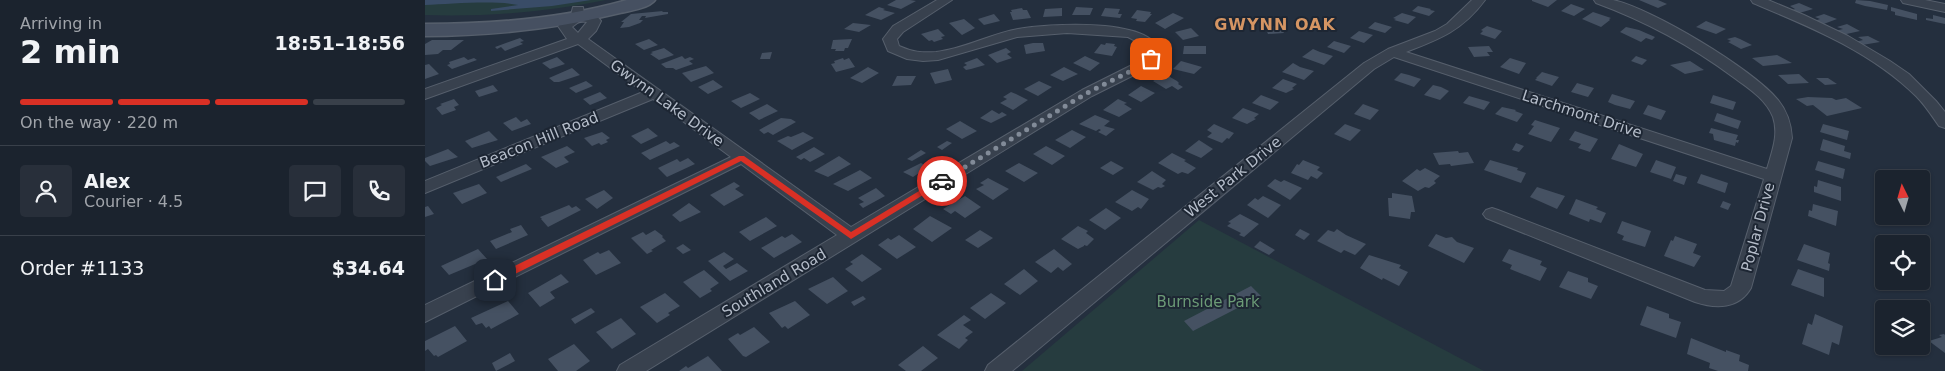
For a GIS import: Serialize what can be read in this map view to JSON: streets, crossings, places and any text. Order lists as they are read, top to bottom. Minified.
{"streets":{"street":["Gwynn Lake Drive","Larchmont Drive","Beacon Hill Road","West Park Drive","Poplar Drive","Southland Road"]},"crossings":[["Gwynn Lake Drive","Beacon Hill Road"],["Gwynn Lake Drive","Southland Road"],["Larchmont Drive","West Park Drive"],["Larchmont Drive","Poplar Drive"]],"districts":["GWYNN OAK"],"parks":["Burnside Park"],"north":"top","page":{"heading":["2 min","Arriving in","18:51–18:56"],"panel":["Alex","Courier · 4.5","Order #1133","$34.64"],"bar":"On the way · 220 m"}}
